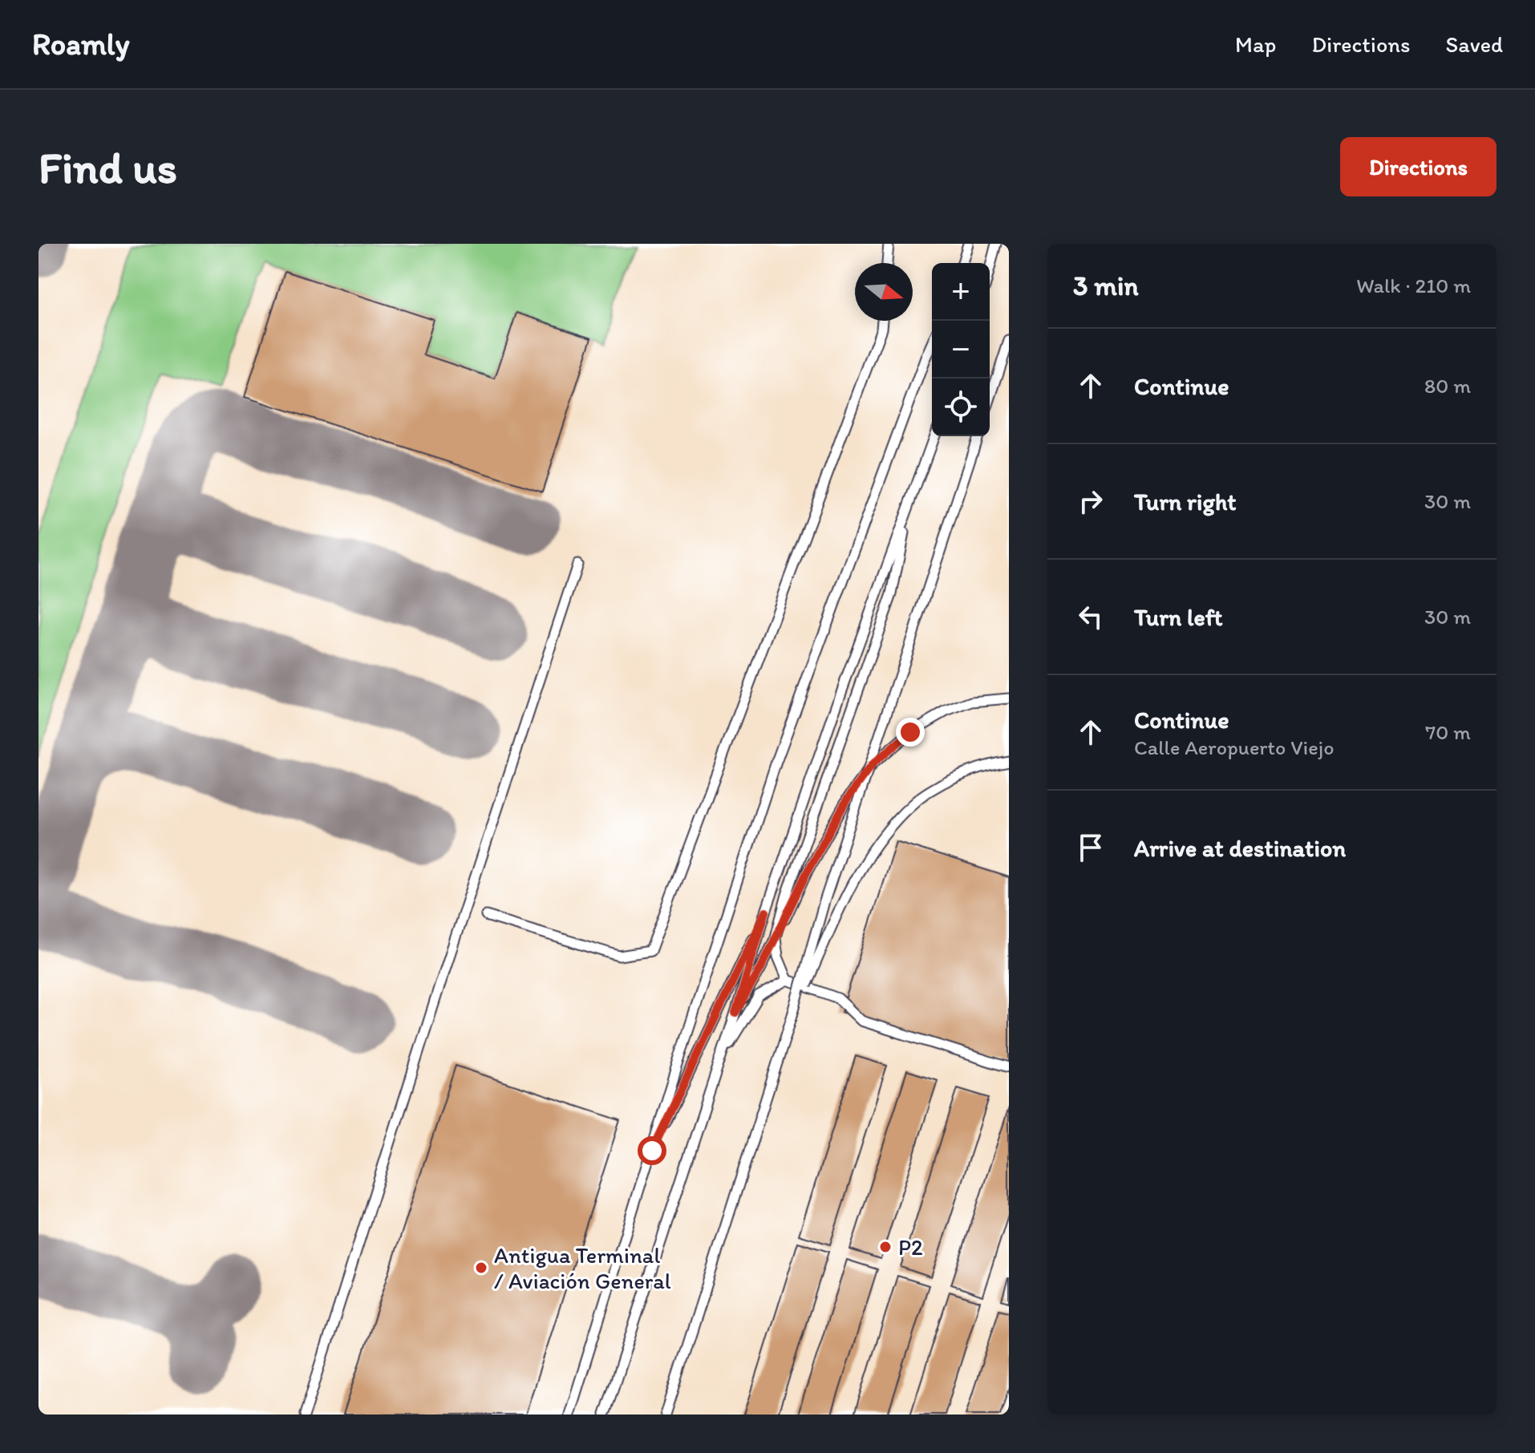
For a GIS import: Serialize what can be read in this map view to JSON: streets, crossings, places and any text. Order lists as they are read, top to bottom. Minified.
{"places":["P2","Antigua Terminal / Aviación General"],"north":"right","page":{"header":"Roamly","nav":["Map","Directions","Saved"],"buttons":"Directions","title":"Find us","heading":["3 min","Walk · 210 m"],"map_buttons":["+","−"],"list":[["Continue","80 m"],["Turn right","30 m"],["Turn left","30 m"],["Continue","Calle Aeropuerto Viejo","70 m"],"Arrive at destination"]}}
